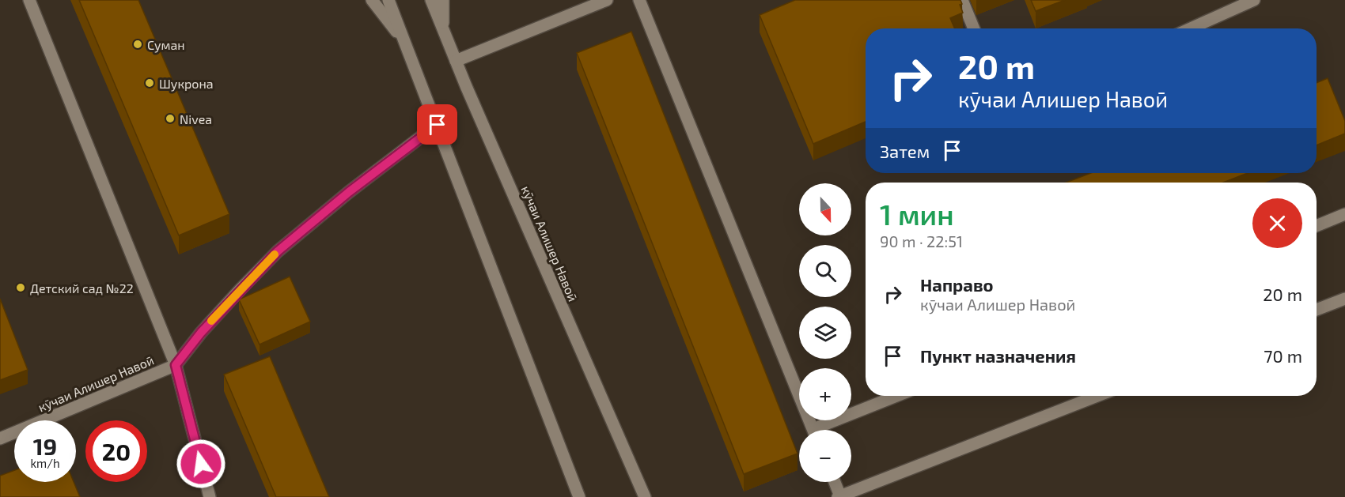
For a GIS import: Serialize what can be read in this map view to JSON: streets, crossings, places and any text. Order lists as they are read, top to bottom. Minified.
{"streets":{"street":["кӯчаи Алишер Навоӣ"]},"places":["Суман","Шукрона","Nivea","Детский сад №22"],"north":"bottom","page":{"turn":["20 m","кӯчаи Алишер Навоӣ"],"then":"Затем","heading":["1 мин","90 m · 22:51"],"map_buttons":["+","−"],"list":[{"name":"Направо","note":"кӯчаи Алишер Навоӣ","value":"20 m"},{"name":"Пункт назначения","value":"70 m"}],"speed":"19 km/h","limit":"20"}}
